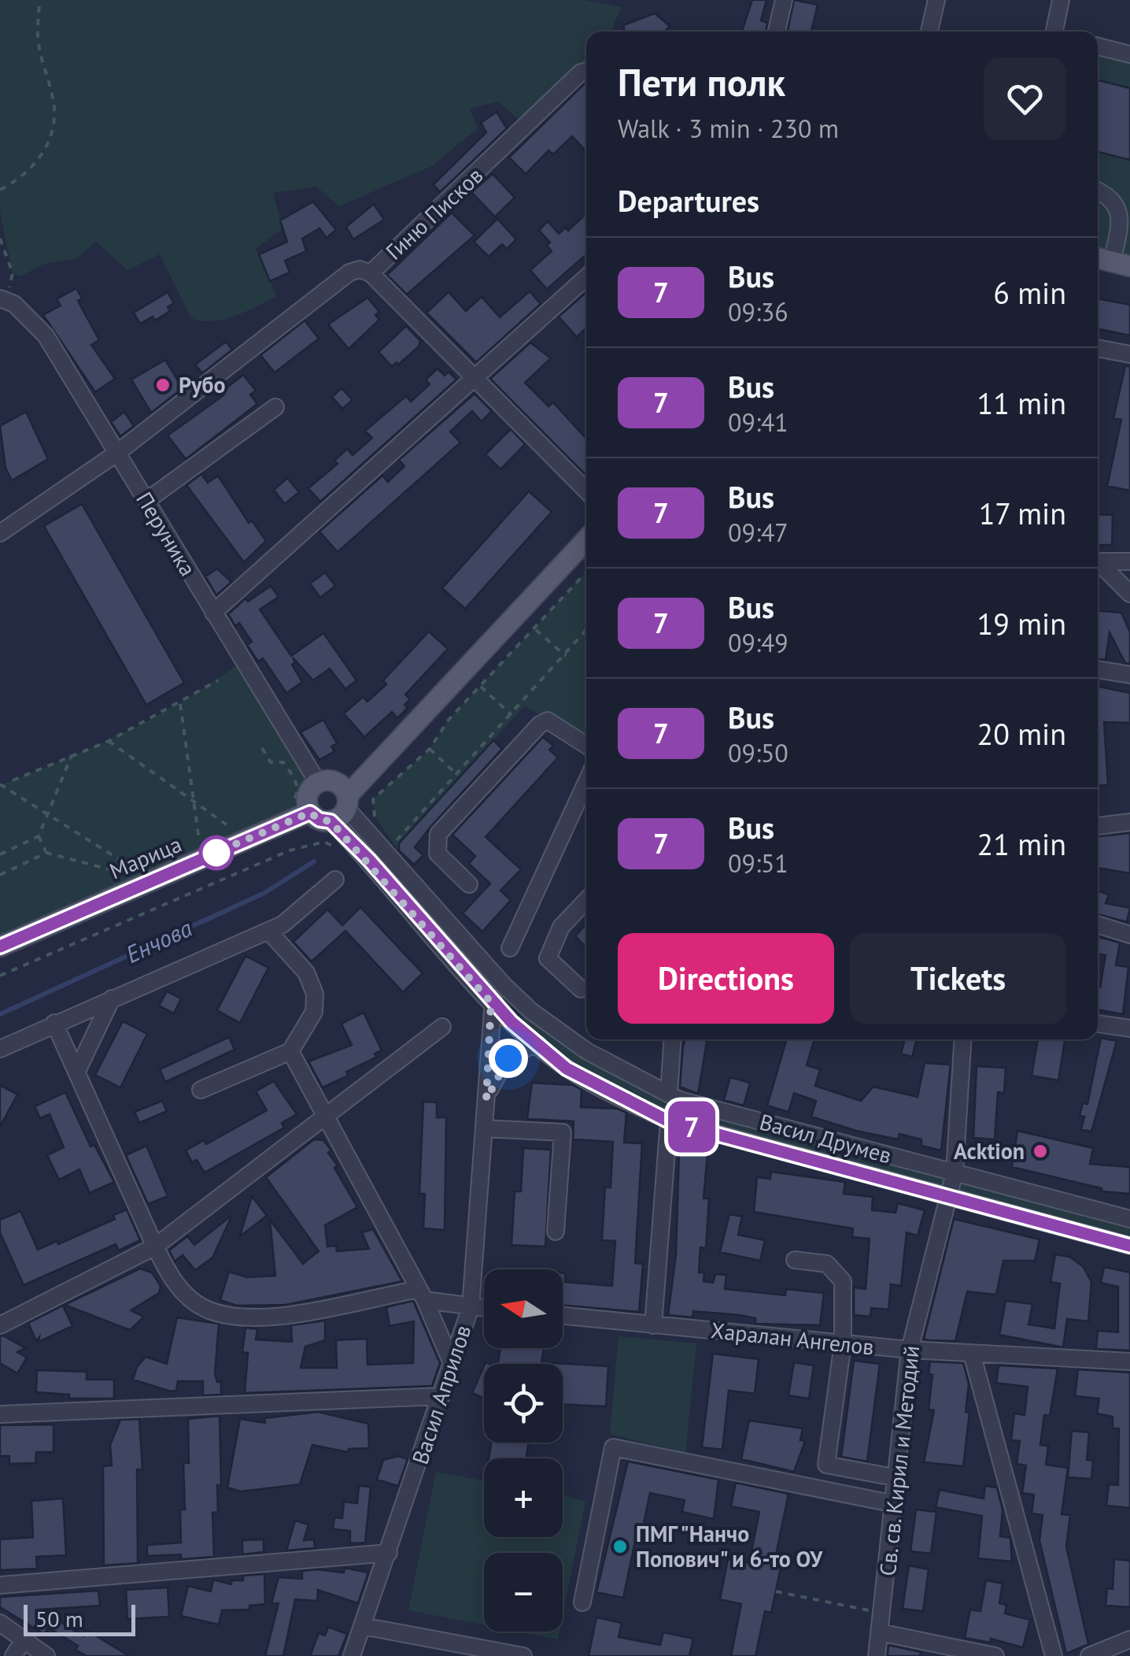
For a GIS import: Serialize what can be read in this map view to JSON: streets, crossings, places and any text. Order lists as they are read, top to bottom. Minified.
{"streets":{"main road":["Марица"],"street":["Гиню Писков","Перуника","Васил Друмев","Харалан Ангелов","Васил Априлов","Св. св. Кирил и Методий"]},"crossings":[["Гиню Писков","Перуника"],["Васил Друмев","Васил Априлов"],["Васил Друмев","Св. св. Кирил и Методий"],["Харалан Ангелов","Св. св. Кирил и Методий"]],"water":["Енчова"],"places":["Рубо","Acktion","ПМГ \"Нанчо Попович\" и 6-то ОУ"],"lines":["bus line 7"],"scale_bar":"50 m","north":"left","page":{"on_map":"7","heading":[["Пети полк","Walk · 3 min · 230 m"],"Departures"],"list":[{"mark":"7","name":"Bus","note":"09:36","value":"6 min"},{"mark":"7","name":"Bus","note":"09:41","value":"11 min"},{"mark":"7","name":"Bus","note":"09:47","value":"17 min"},{"mark":"7","name":"Bus","note":"09:49","value":"19 min"},{"mark":"7","name":"Bus","note":"09:50","value":"20 min"},{"mark":"7","name":"Bus","note":"09:51","value":"21 min"}],"buttons":["Directions","Tickets"],"map_buttons":["+","−"],"scale":"50 m"}}
